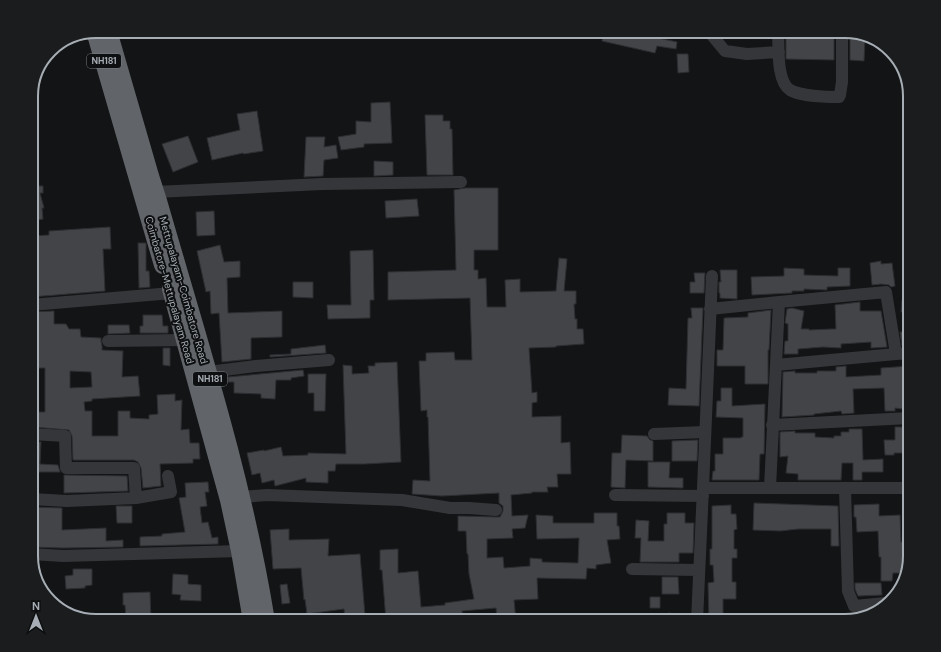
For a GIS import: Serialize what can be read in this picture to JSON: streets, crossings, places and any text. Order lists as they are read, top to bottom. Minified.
{"streets":{"highway":["NH181","Coimbatore-Mettupalayam Road","Mettupalayam-Coimbatore Road"]},"crossings":[["NH181","Coimbatore-Mettupalayam Road"],["Coimbatore-Mettupalayam Road","Mettupalayam-Coimbatore Road"]],"north":"top"}
